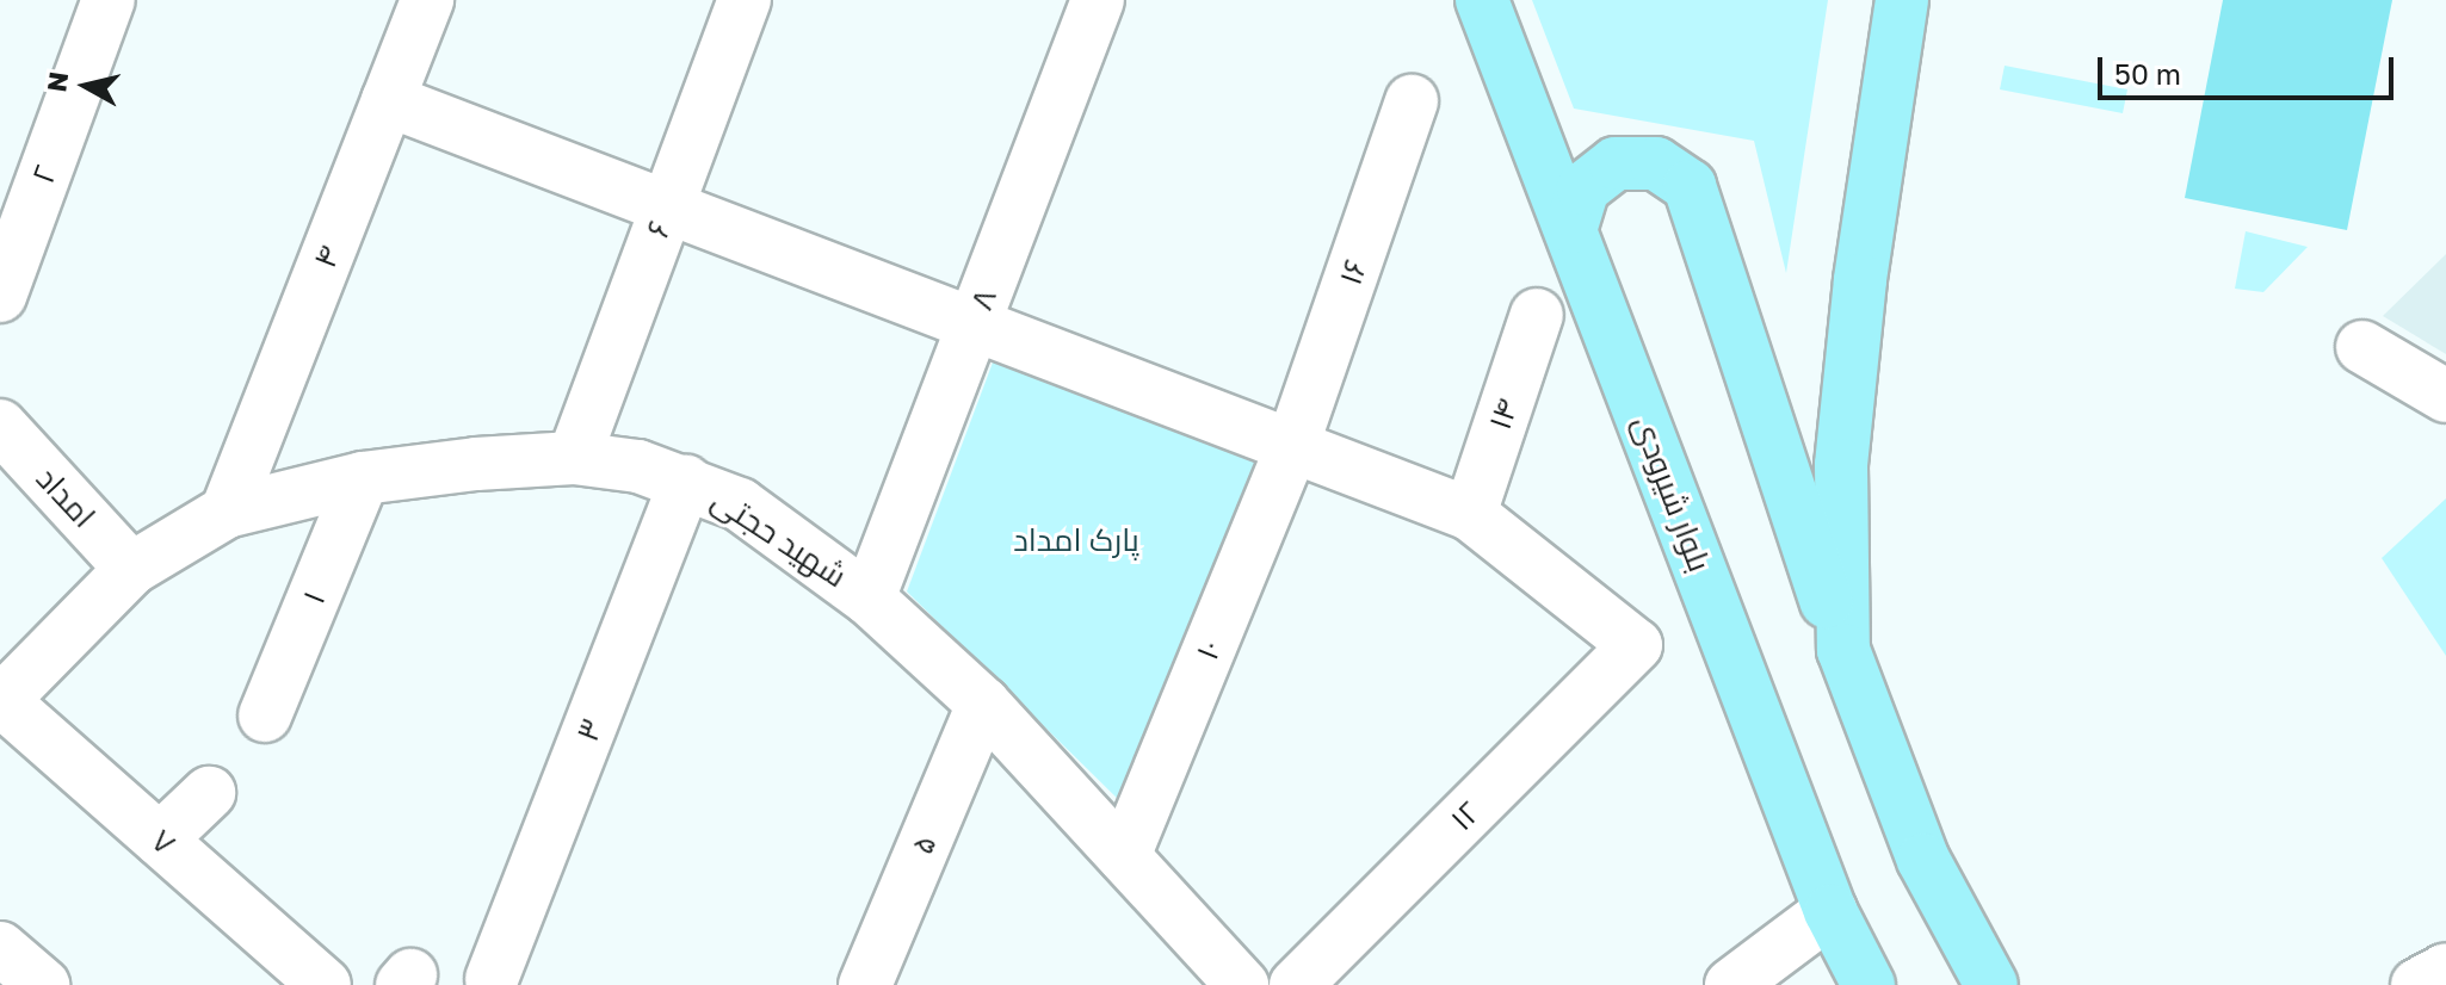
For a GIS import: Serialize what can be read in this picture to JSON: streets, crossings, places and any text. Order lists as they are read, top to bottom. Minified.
{"streets":{"main road":["بلوار شیرودی"],"street":["۲","۶","۴","۱۶","۸","۱۴","امداد","شهید حجتی","۱","۱۰","۳","۱۲","۷","۵"]},"crossings":[["۶","شهید حجتی"],["۴","شهید حجتی"],["۱۶","۱۰"],["۸","شهید حجتی"],["۱۴","۱۲"],["امداد","شهید حجتی"],["شهید حجتی","۱"],["شهید حجتی","۱۰"],["شهید حجتی","۳"],["شهید حجتی","۷"],["شهید حجتی","۵"]],"parks":["پارک امداد"],"scale_bar":"50 m","north":"left"}
